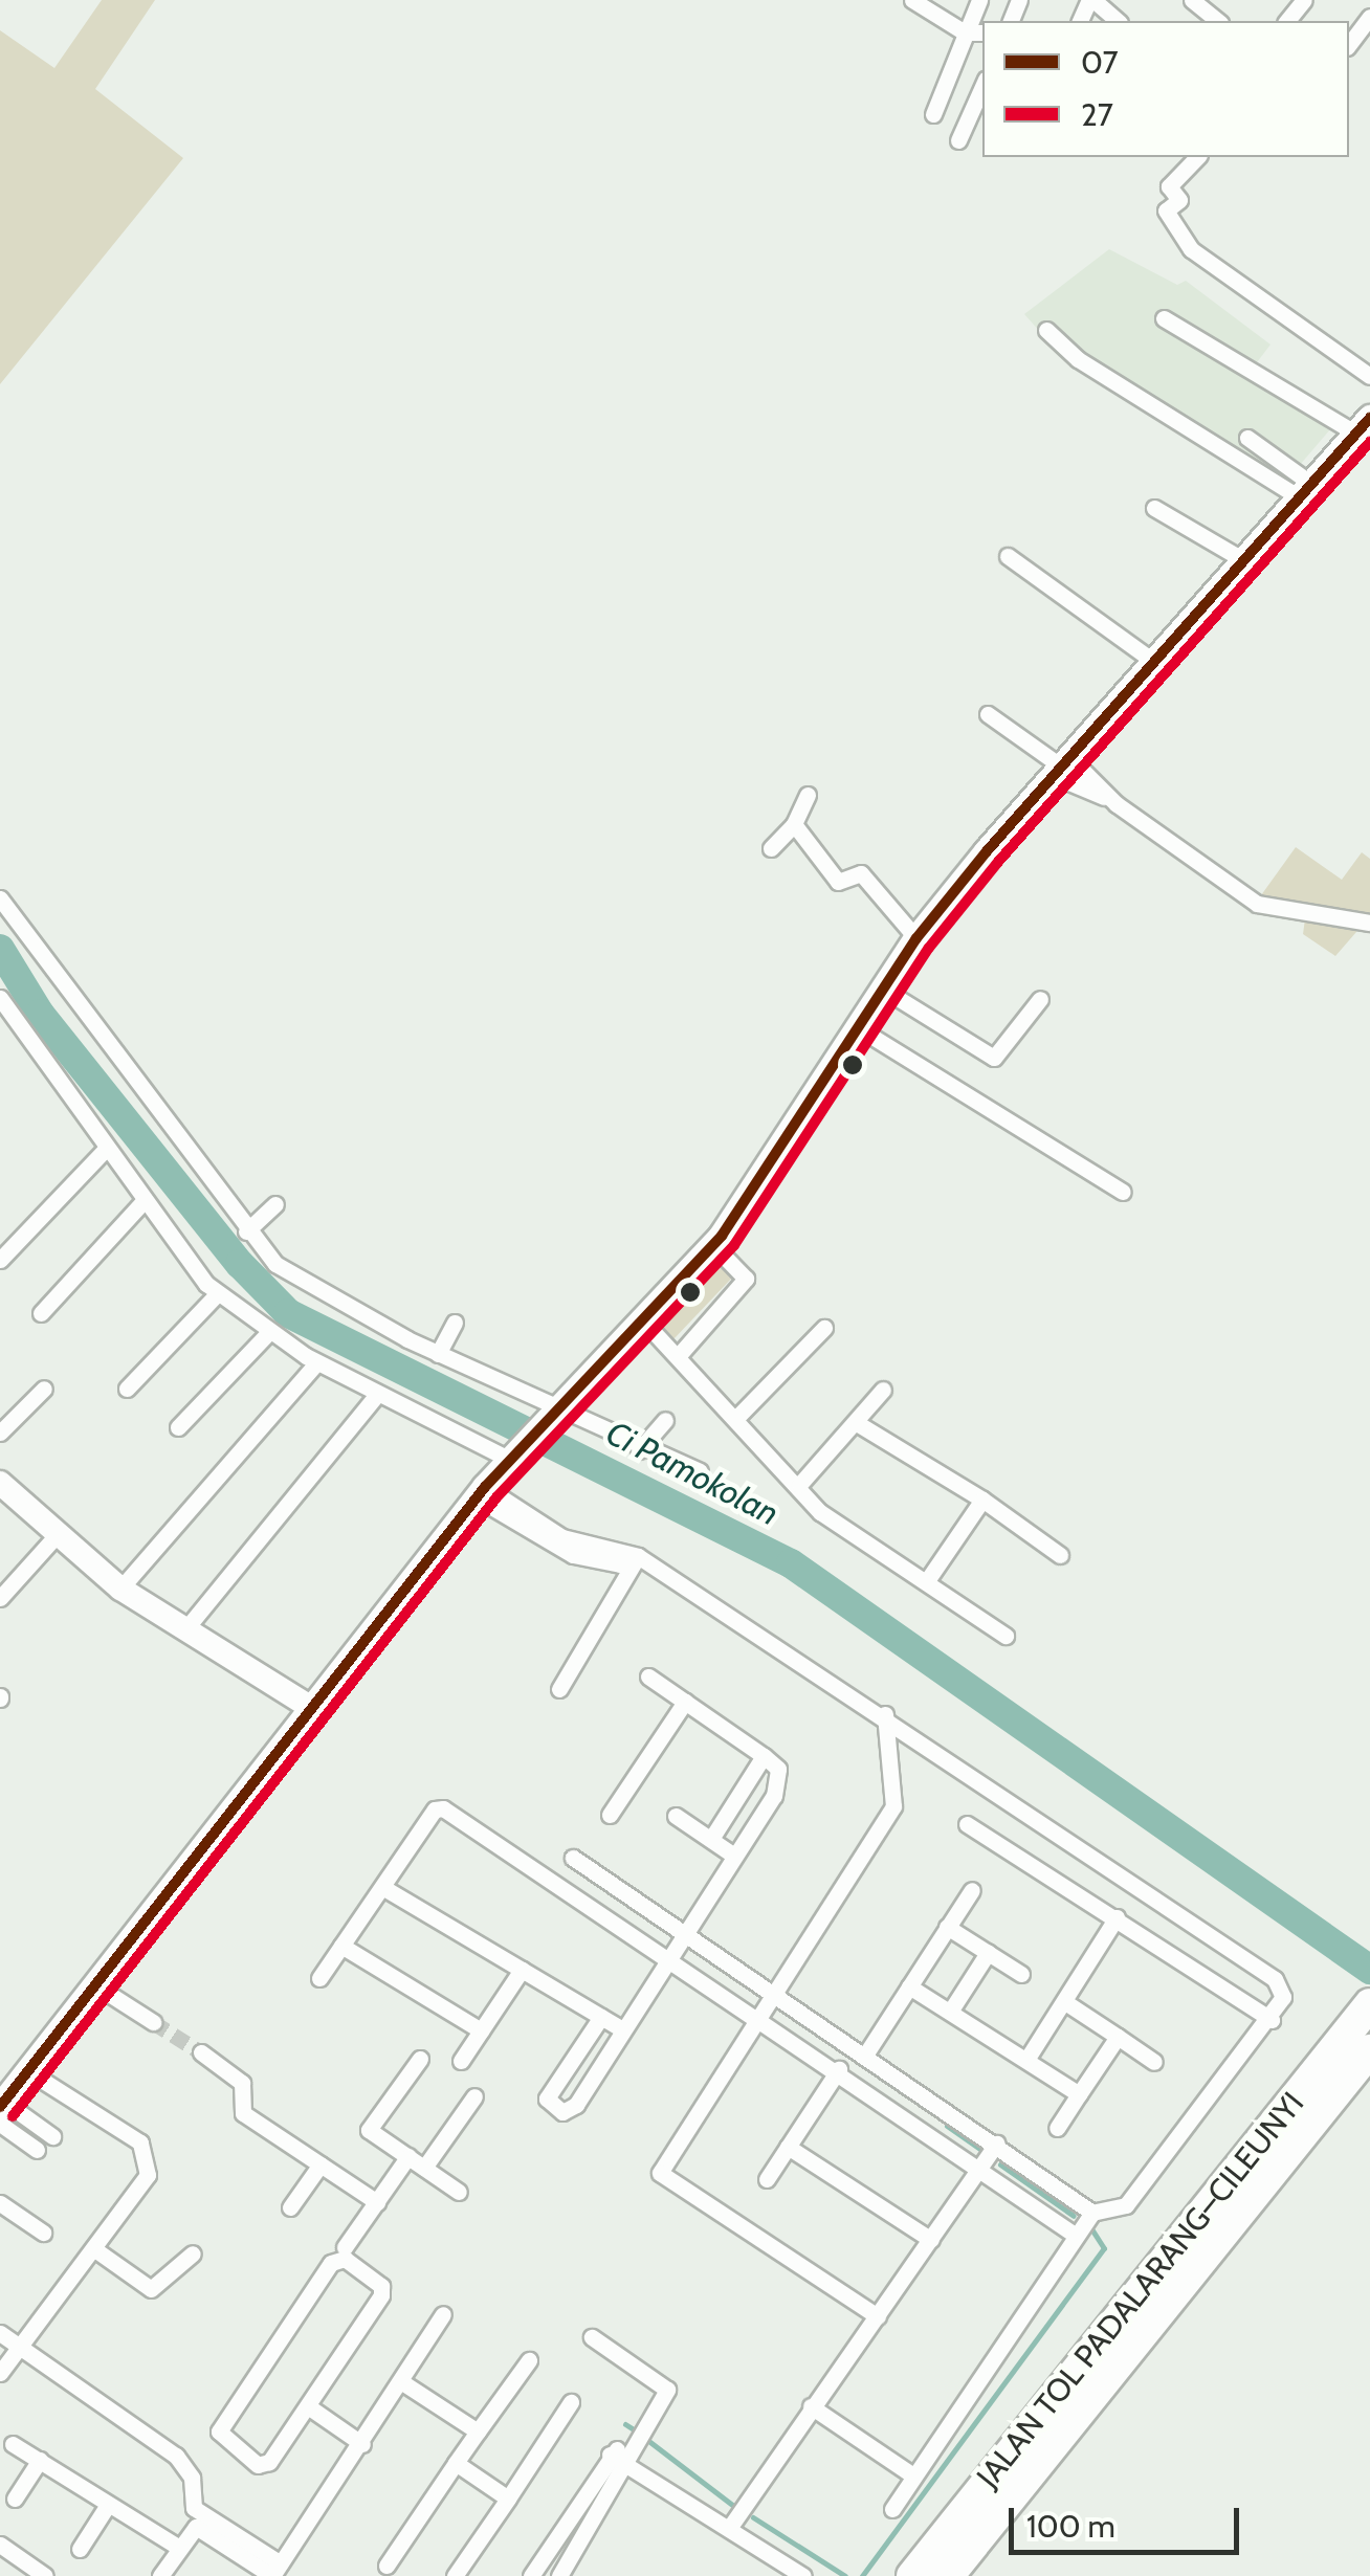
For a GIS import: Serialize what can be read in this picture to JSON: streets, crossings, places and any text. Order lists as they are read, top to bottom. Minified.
{"streets":{"highway":["JALAN TOL PADALARANG–CILEUNYI"]},"water":["Ci Pamokolan"],"lines":["transit line 07","transit line 27"],"legend":["07","27"],"scale_bar":"100 m"}
